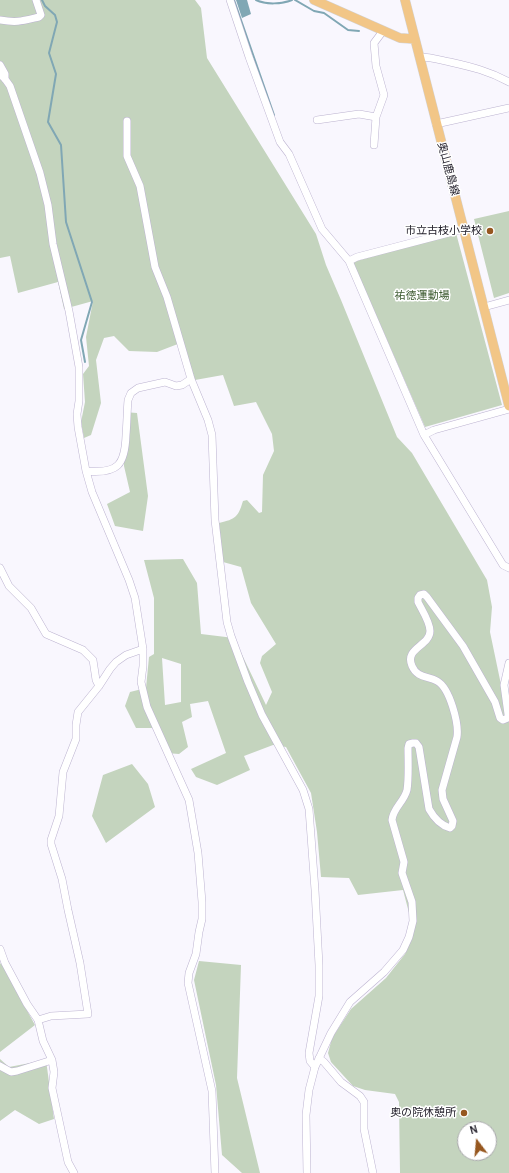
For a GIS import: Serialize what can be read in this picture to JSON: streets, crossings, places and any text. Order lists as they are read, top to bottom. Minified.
{"streets":{"main road":["奥山鹿島線"]},"parks":["祐徳運動場"],"places":["市立古枝小学校","奥の院休憩所"],"north":"top"}
